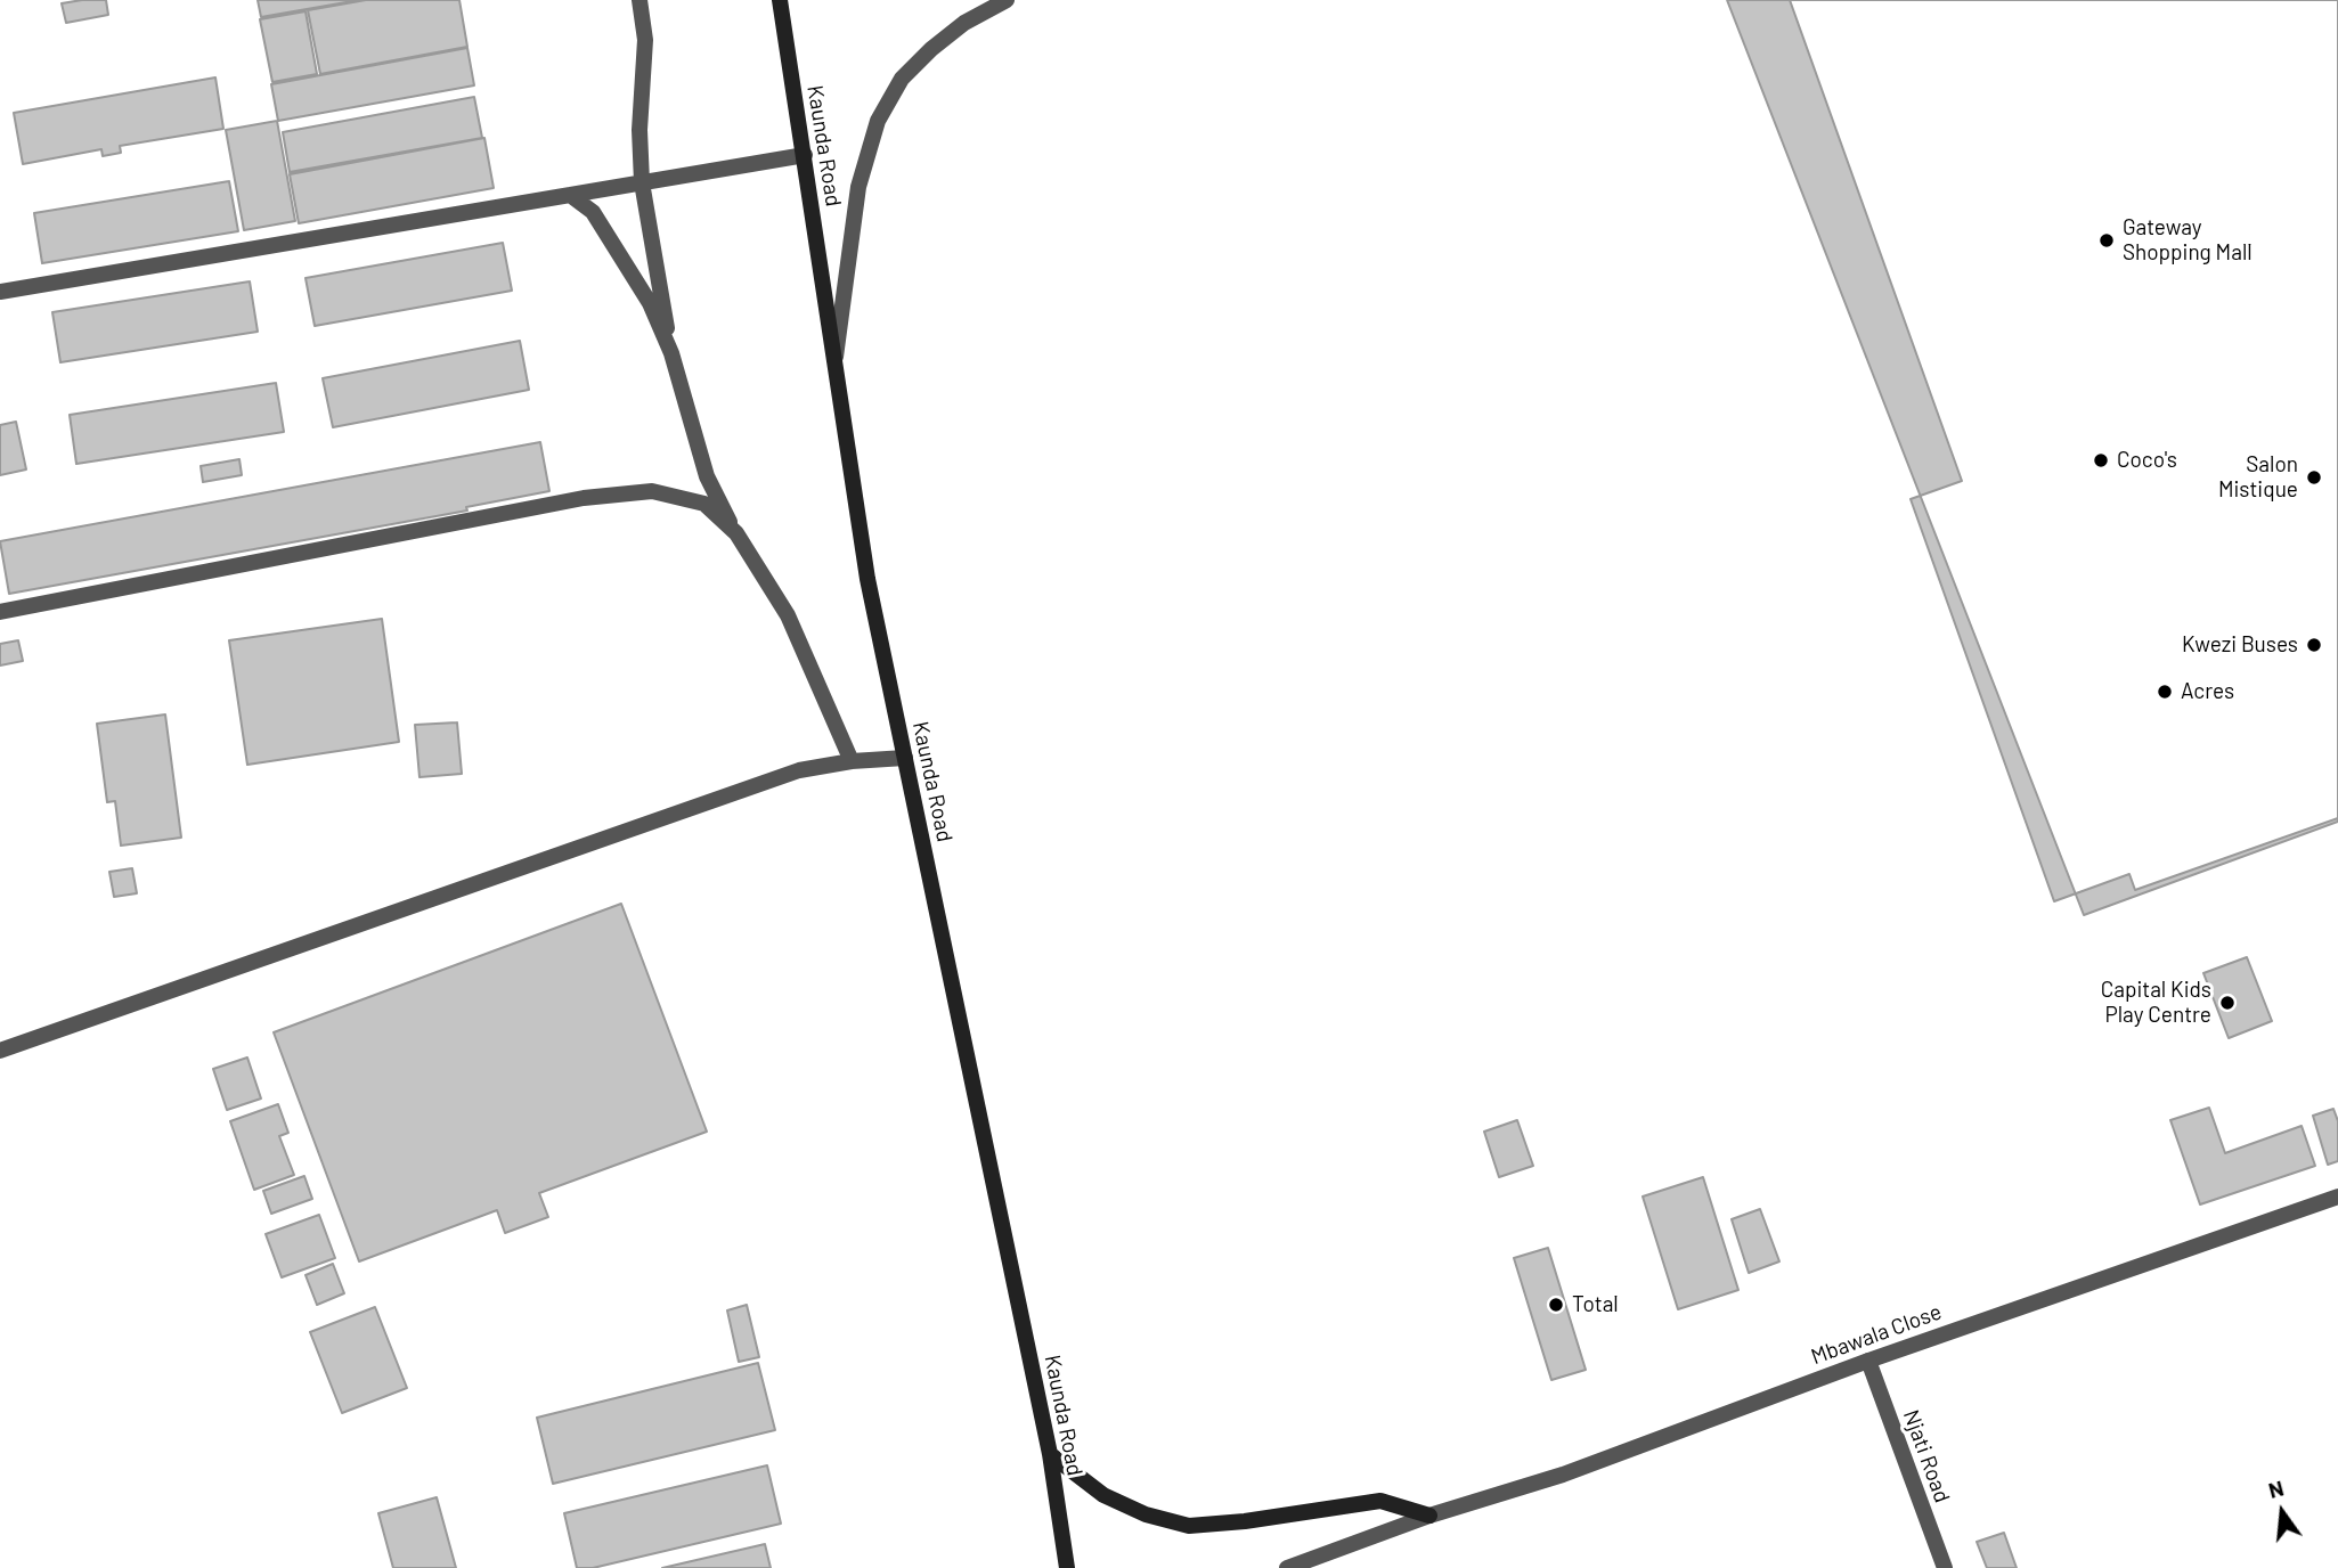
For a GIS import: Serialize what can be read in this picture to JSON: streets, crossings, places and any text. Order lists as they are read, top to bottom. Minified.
{"streets":{"main road":["Kaunda Road"],"street":["Mbawala Close","Njati Road"]},"crossings":[["Mbawala Close","Njati Road"]],"places":["Gateway Shopping Mall","Coco's","Salon Mistique","Kwezi Buses","Acres","Capital Kids Play Centre","Total"],"north":"top"}
